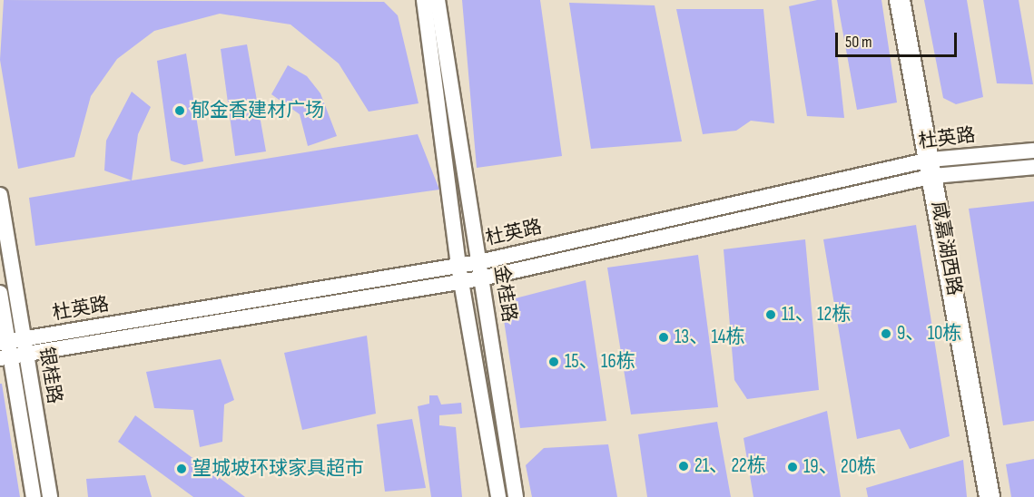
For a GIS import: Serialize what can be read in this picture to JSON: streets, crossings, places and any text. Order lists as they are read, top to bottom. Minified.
{"streets":{"main road":["咸嘉湖西路"],"street":["杜英路","金桂路","银桂路"]},"crossings":[["杜英路","咸嘉湖西路"],["杜英路","金桂路"],["杜英路","银桂路"]],"places":["郁金香建材广场","11、 12栋","9、 10栋","13、 14栋","15、 16栋","21、 22栋","19、 20栋","望城坡环球家具超市"],"scale_bar":"50 m"}
